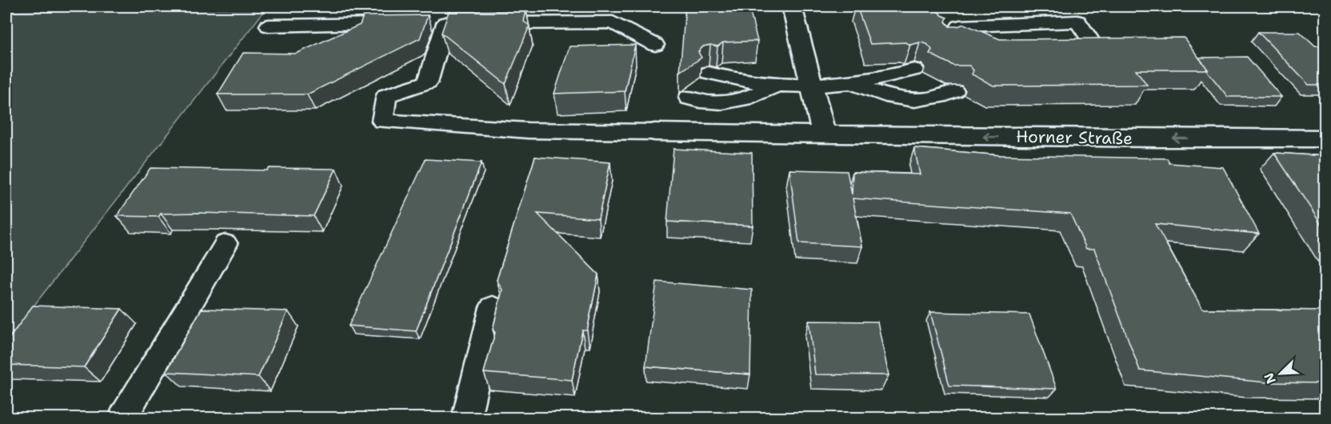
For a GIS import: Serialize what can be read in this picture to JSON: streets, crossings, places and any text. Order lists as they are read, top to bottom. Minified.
{"streets":{"street":["Horner Straße"]},"one_way":["Horner Straße"],"north":"bottom left"}
